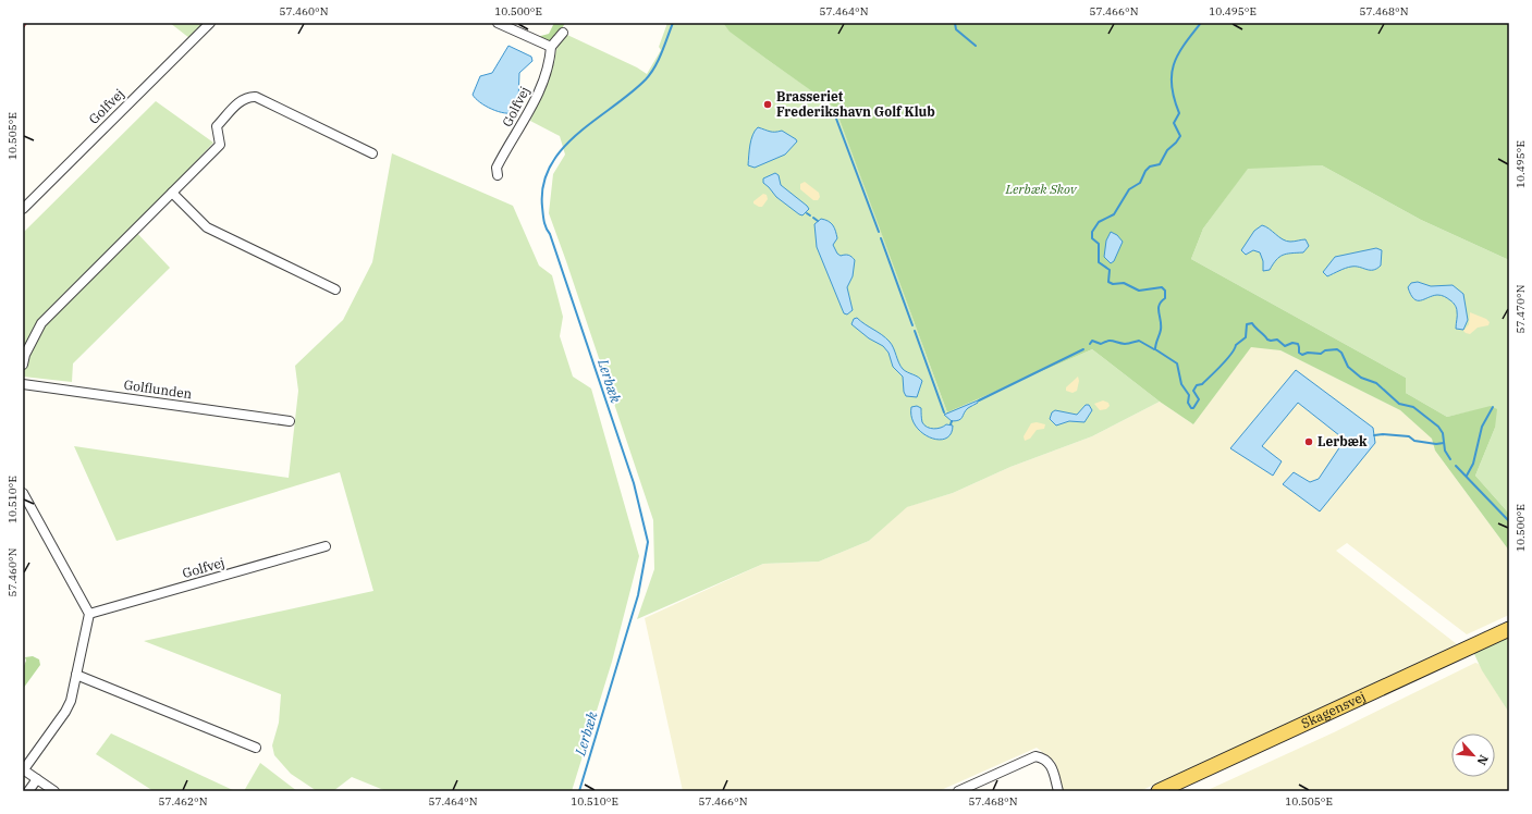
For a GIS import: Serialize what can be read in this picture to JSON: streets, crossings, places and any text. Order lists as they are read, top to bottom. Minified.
{"streets":{"main road":["Skagensvej"],"street":["Golfvej","Golflunden"]},"water":["Lerbæk"],"parks":["Lerbæk Skov"],"places":["Brasseriet Frederikshavn Golf Klub","Lerbæk"],"north":"bottom right","coordinates":["57.460°N","10.500°E","57.464°N","57.466°N","10.495°E","57.468°N","10.505°E","57.470°N","10.510°E","57.462°N"]}
